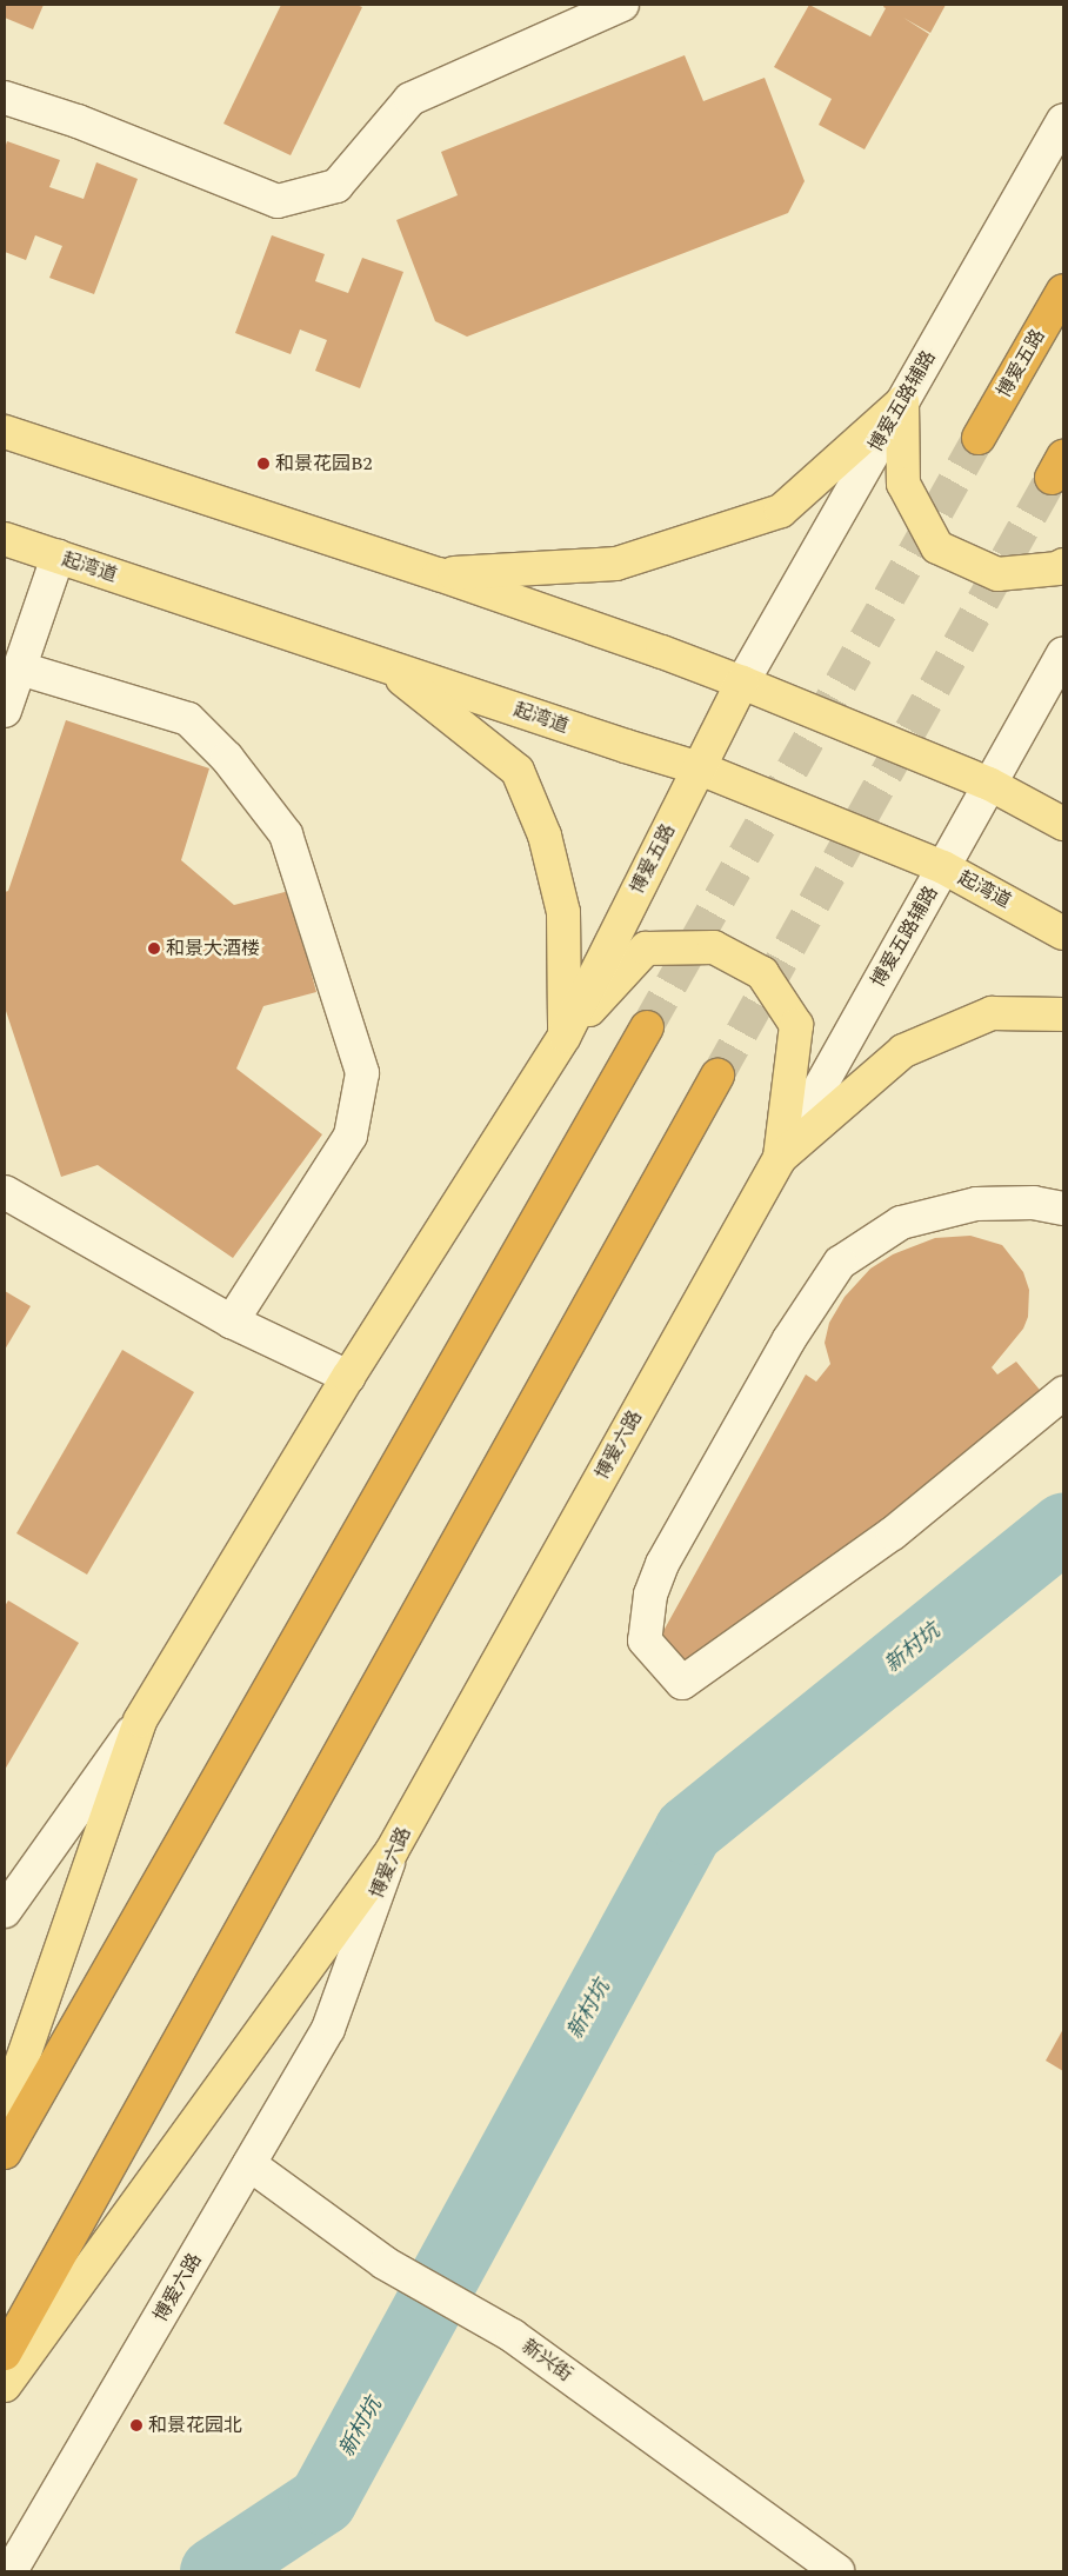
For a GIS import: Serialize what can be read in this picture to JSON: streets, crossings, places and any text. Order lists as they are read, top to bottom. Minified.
{"streets":{"highway":["博爱五路"],"main road":["起湾道","博爱六路"],"street":["博爱五路辅路","新兴街"]},"crossings":[["博爱五路","博爱五路辅路"],["博爱五路","起湾道"],["博爱五路辅路","起湾道"],["博爱五路辅路","博爱六路"],["博爱六路","新兴街"]],"water":["新村坑"],"places":["和景花园B2","和景大酒楼","和景花园北"]}
